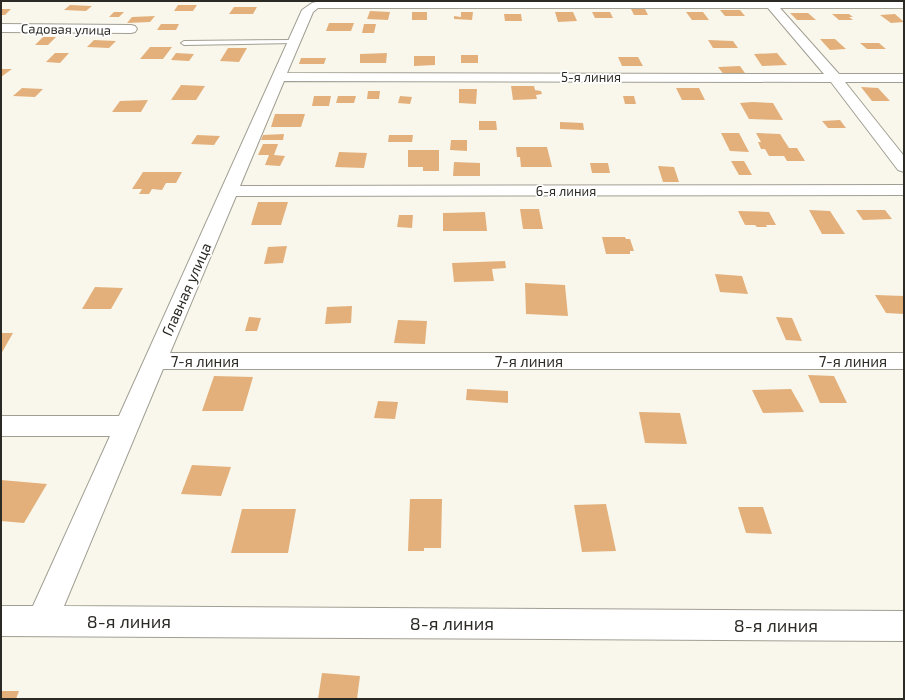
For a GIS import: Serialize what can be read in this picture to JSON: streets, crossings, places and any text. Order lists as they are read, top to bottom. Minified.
{"streets":{"street":["Садовая улица","5-я линия","6-я линия","Главная улица","7-я линия","8-я линия"]},"crossings":[["5-я линия","Главная улица"],["6-я линия","Главная улица"],["Главная улица","7-я линия"],["Главная улица","8-я линия"]]}
